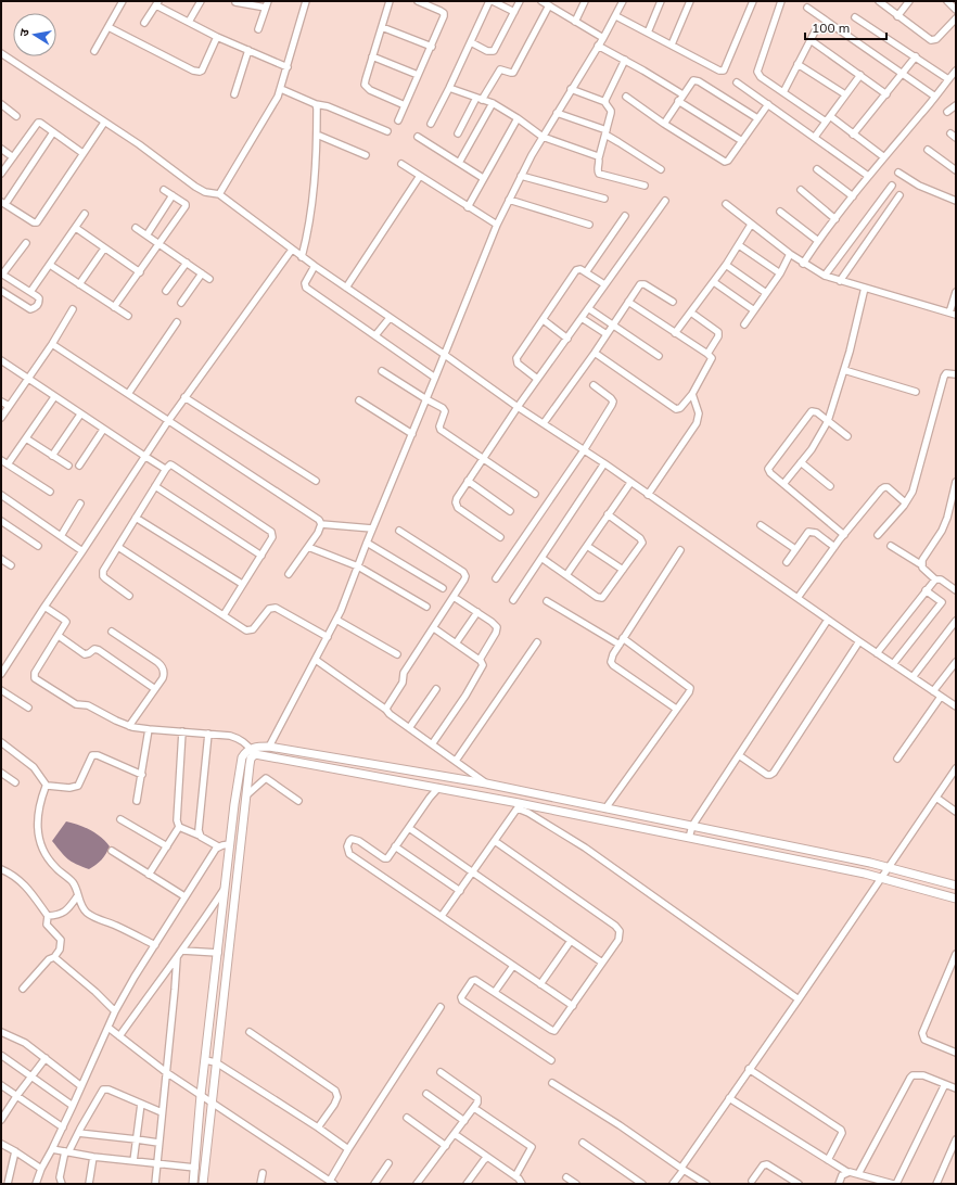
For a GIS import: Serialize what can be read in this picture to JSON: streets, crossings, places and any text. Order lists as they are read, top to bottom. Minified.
{"scale_bar":"100 m","north":"left"}
